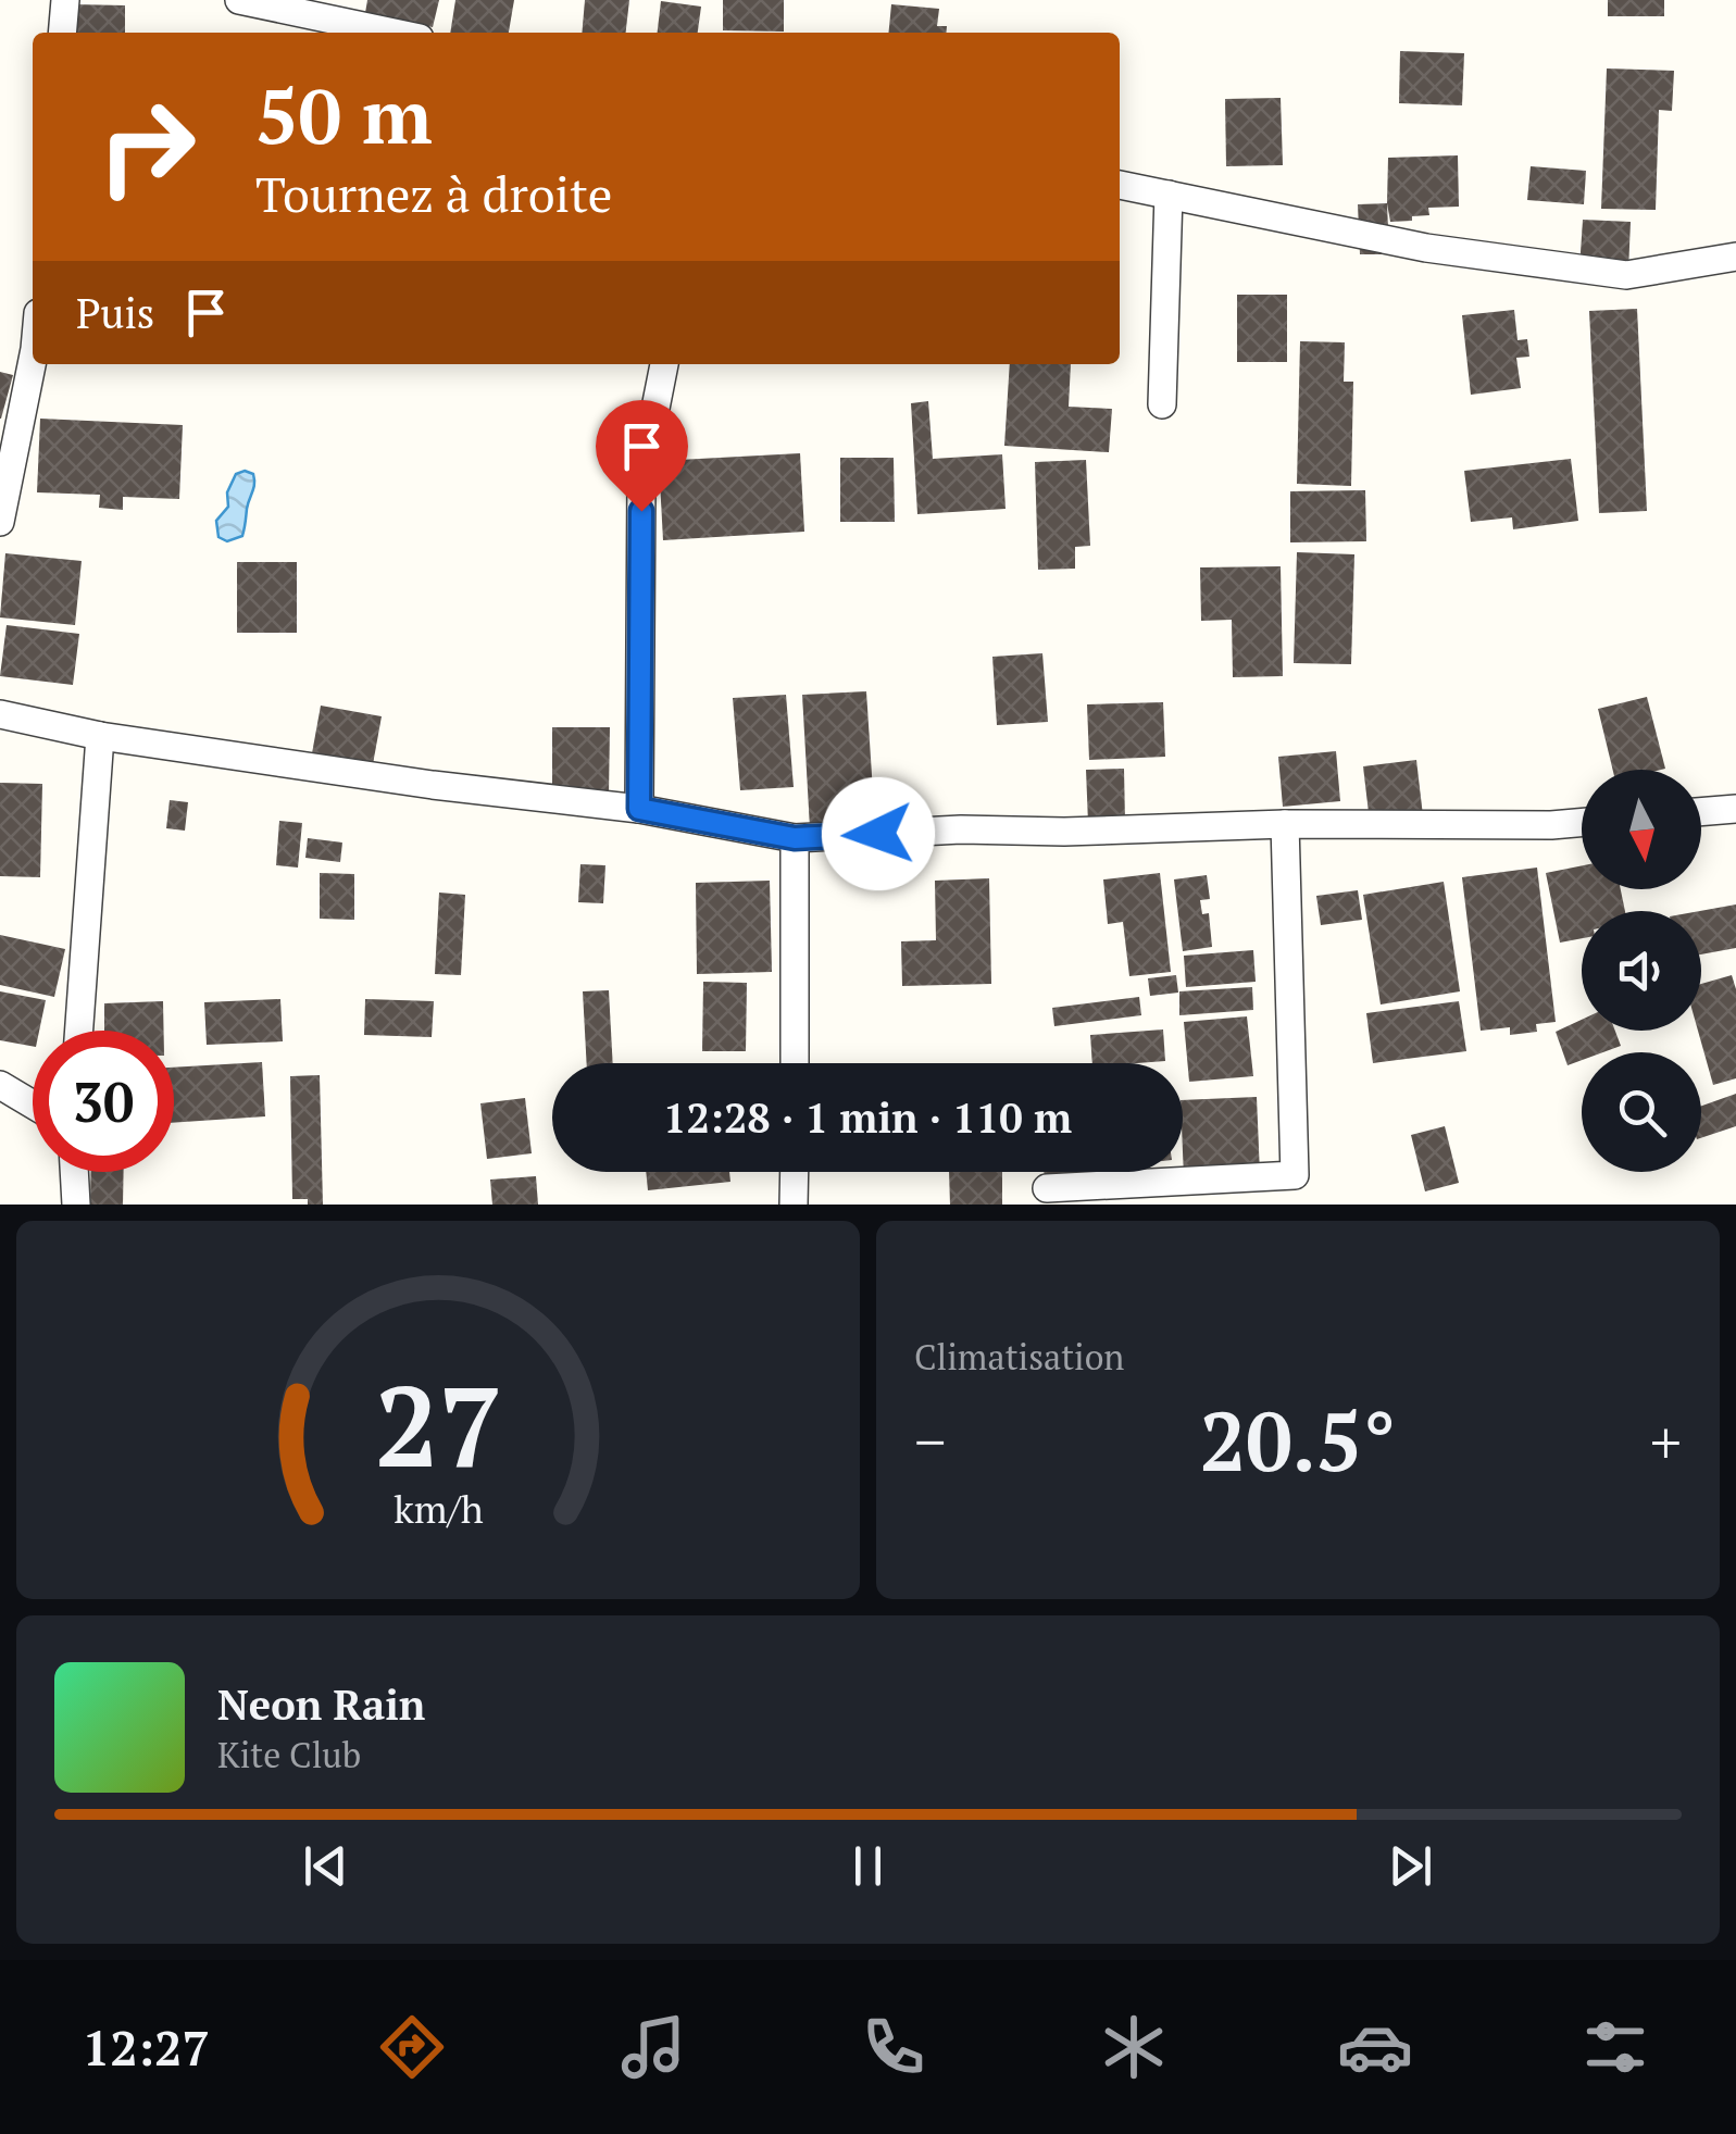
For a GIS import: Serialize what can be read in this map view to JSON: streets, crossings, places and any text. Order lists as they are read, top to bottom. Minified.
{"north":"bottom","page":{"turn":["50 m","Tournez à droite"],"then":"Puis","limit":"30","trip":"12:28 · 1 min · 110 m","tile":"Climatisation","heat":["−","20.5°","+"],"song":["Neon Rain","Kite Club"],"tabs":"12:27","gauge":["27","km/h"]}}
